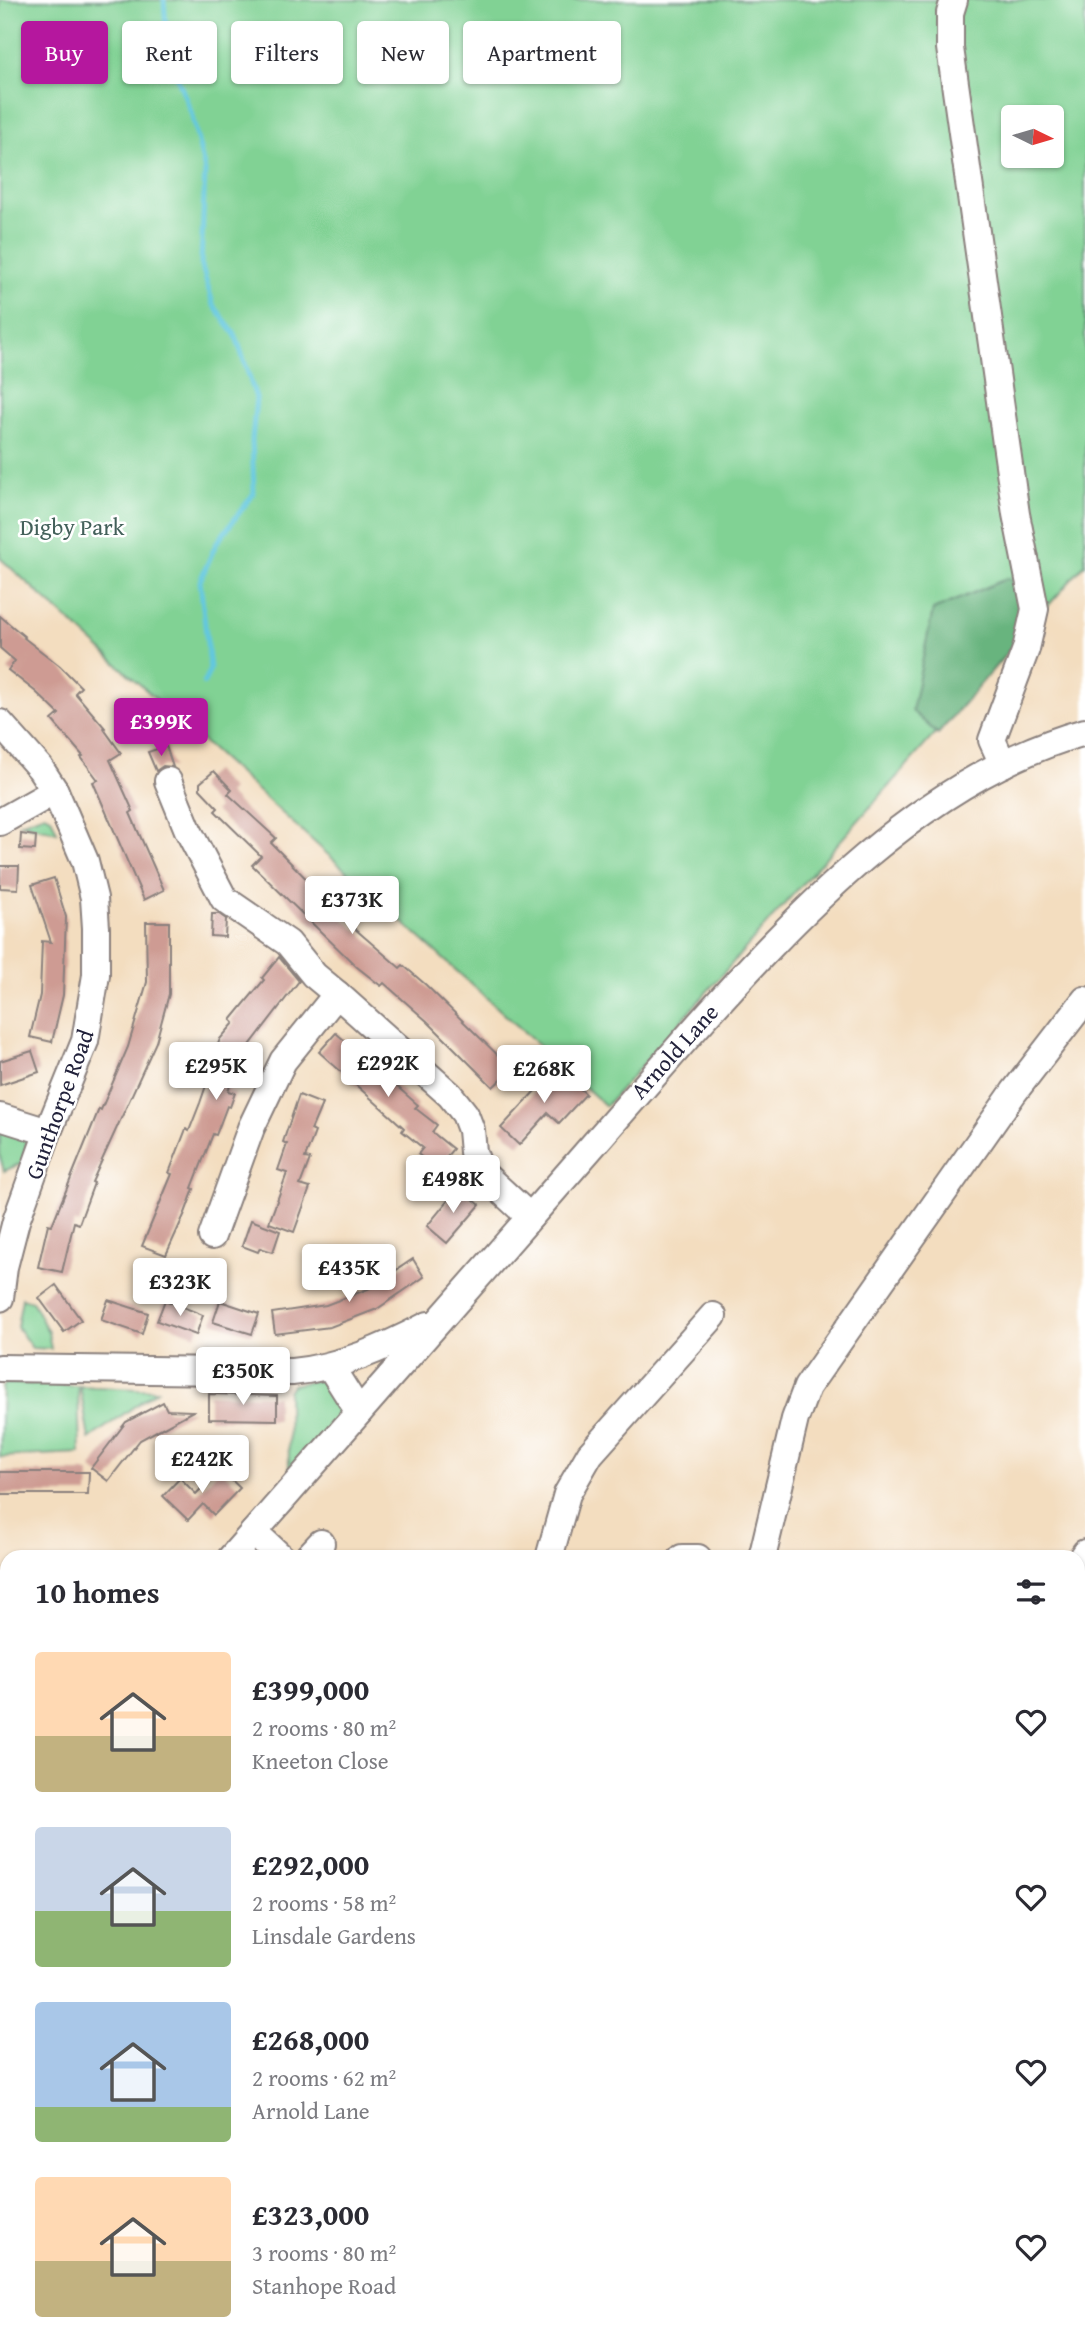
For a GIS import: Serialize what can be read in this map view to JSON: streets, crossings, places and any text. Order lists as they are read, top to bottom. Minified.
{"streets":{"street":["Arnold Lane","Gunthorpe Road"]},"parks":["Digby Park"],"north":"right","page":{"chip":["Buy","Rent","Filters","New","Apartment"],"price":["£399K","£373K","£292K","£295K","£268K","£498K","£435K","£323K","£350K","£242K"],"heading":"10 homes","list":[{"name":"£399,000","note":"2 rooms · 80 m² · Kneeton Close"},{"name":"£292,000","note":"2 rooms · 58 m² · Linsdale Gardens"},{"name":"£268,000","note":"2 rooms · 62 m² · Arnold Lane"},{"name":"£323,000","note":"3 rooms · 80 m² · Stanhope Road"}]}}
